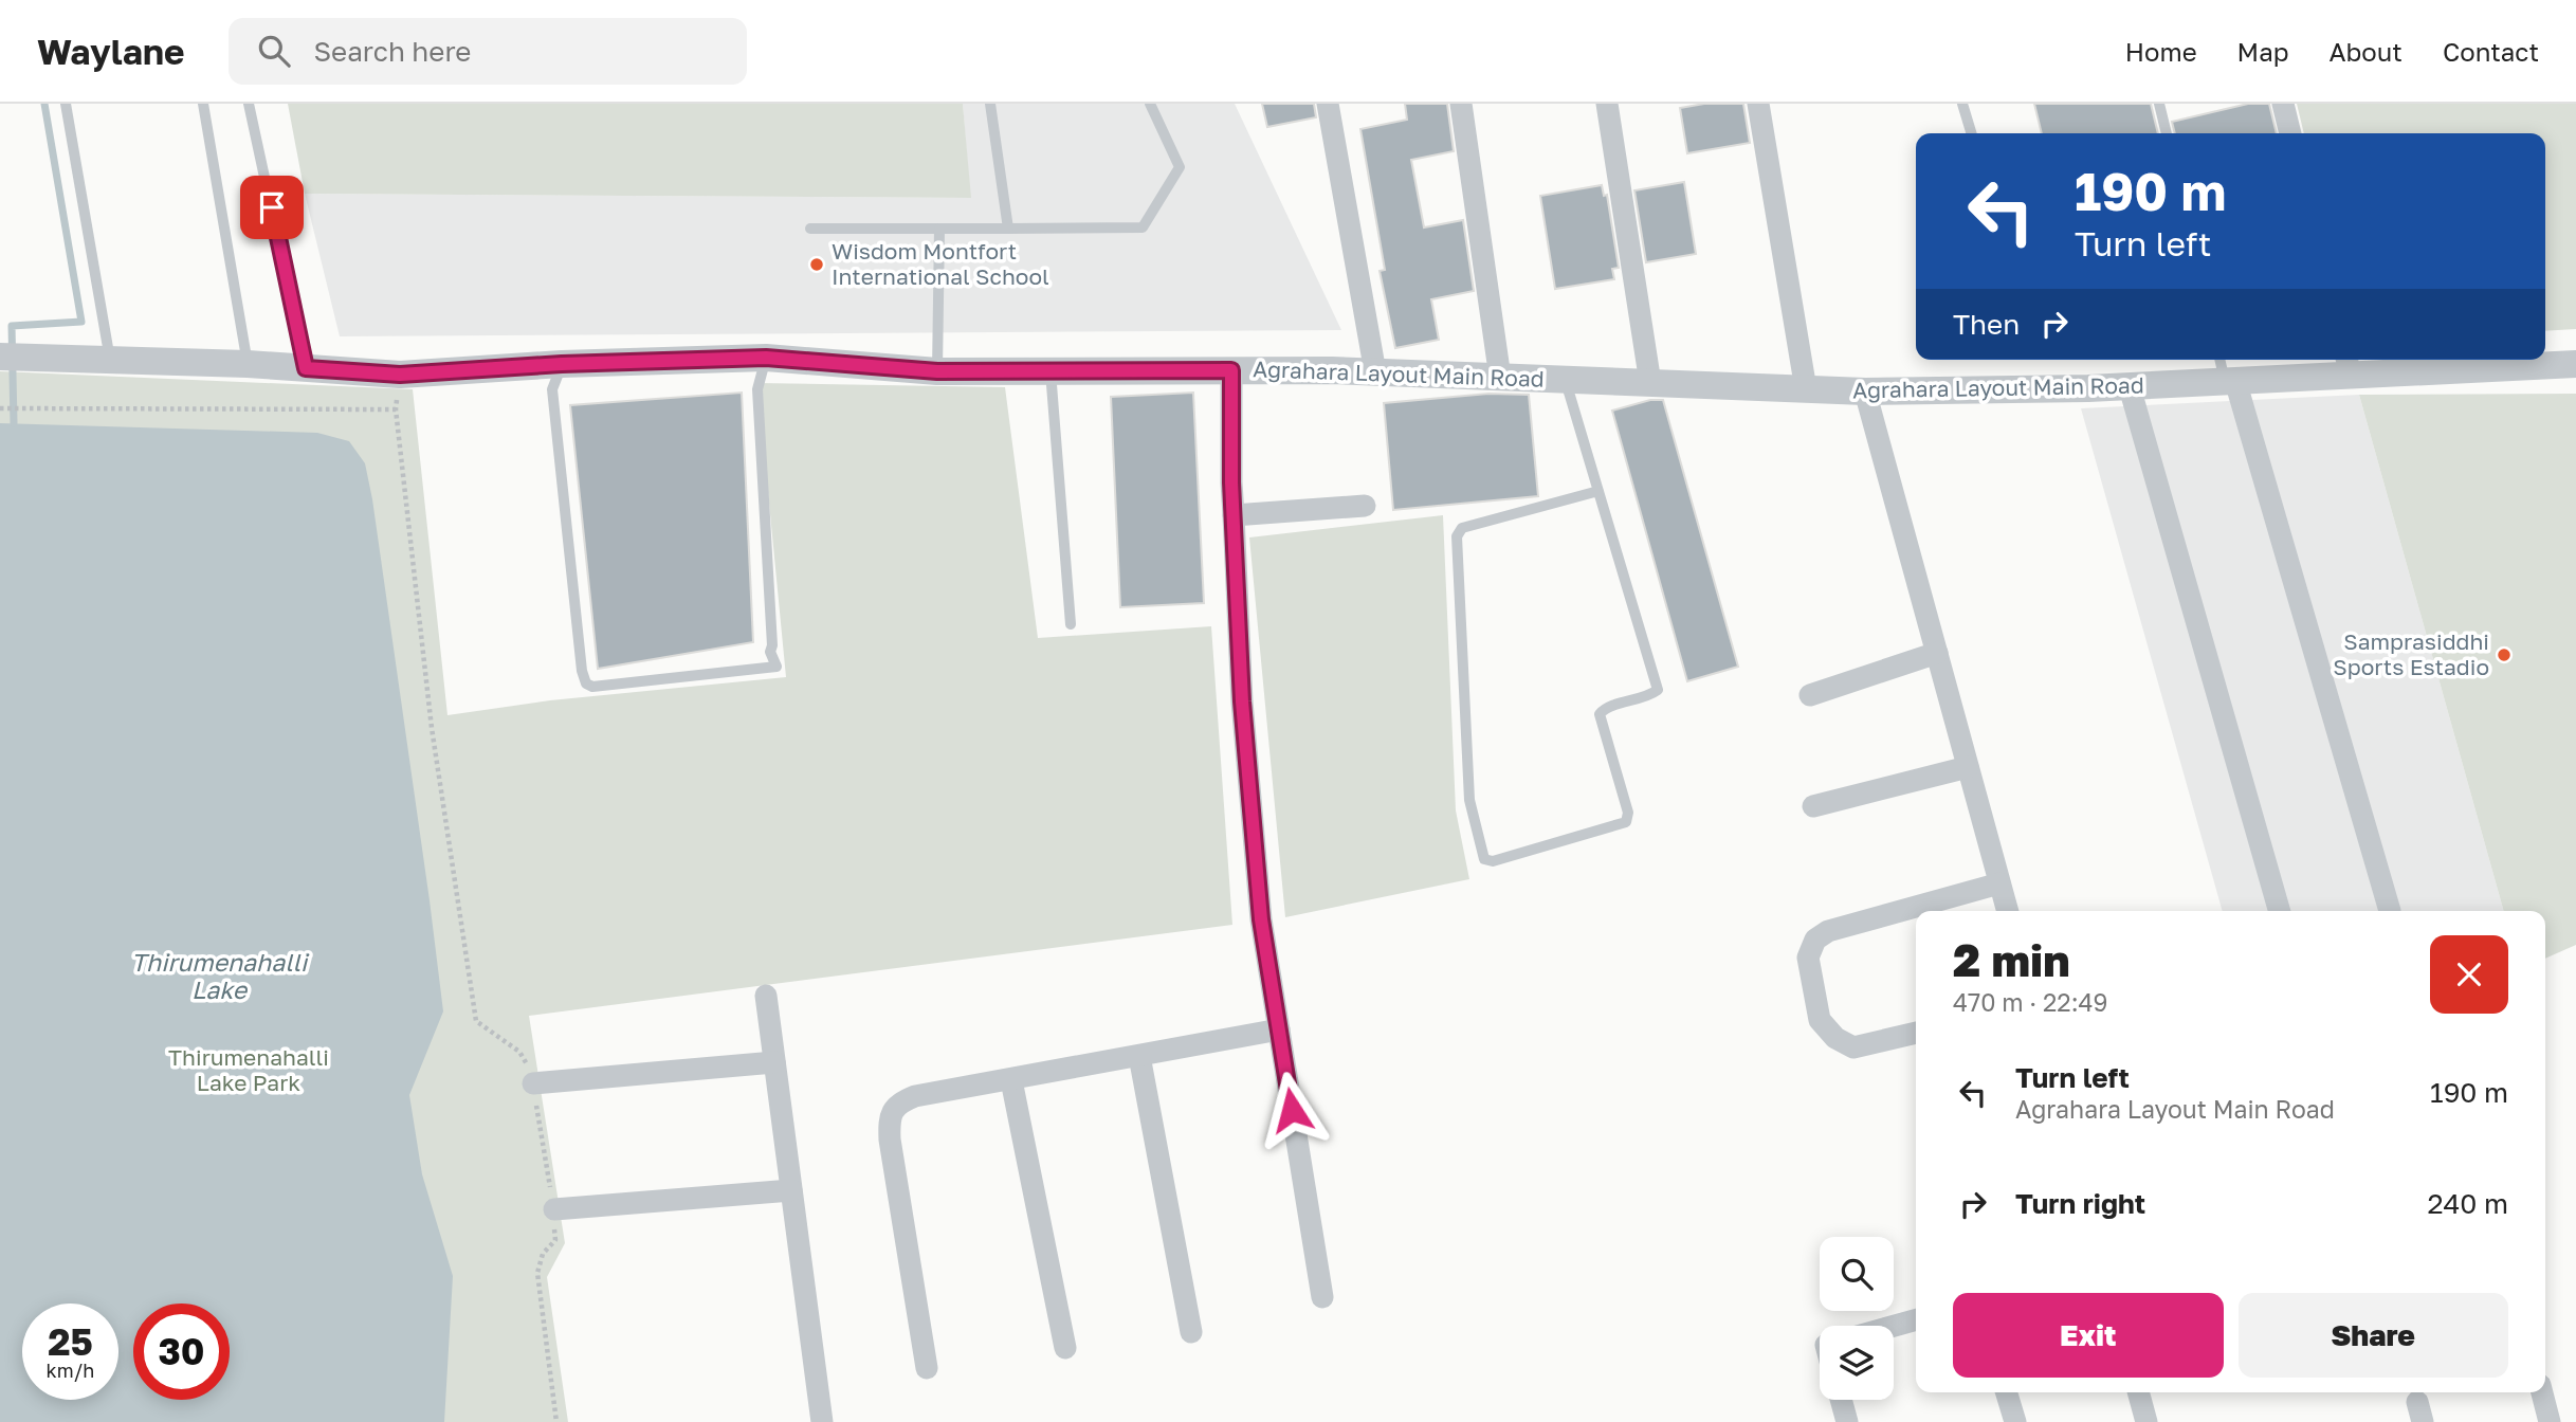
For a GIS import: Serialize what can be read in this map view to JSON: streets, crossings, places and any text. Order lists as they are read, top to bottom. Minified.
{"streets":{"street":["Agrahara Layout Main Road"]},"water":["Thirumenahalli Lake"],"parks":["Thirumenahalli Lake Park"],"places":["Wisdom Montfort International School","Samprasiddhi Sports Estadio"],"page":{"header":"Waylane","search":"Search here","nav":["Home","Map","About","Contact"],"turn":["190 m","Turn left"],"then":"Then","heading":["2 min","470 m · 22:49"],"list":[{"name":"Turn left","note":"Agrahara Layout Main Road","value":"190 m"},{"name":"Turn right","value":"240 m"}],"buttons":["Exit","Share"],"speed":"25 km/h","limit":"30"}}
